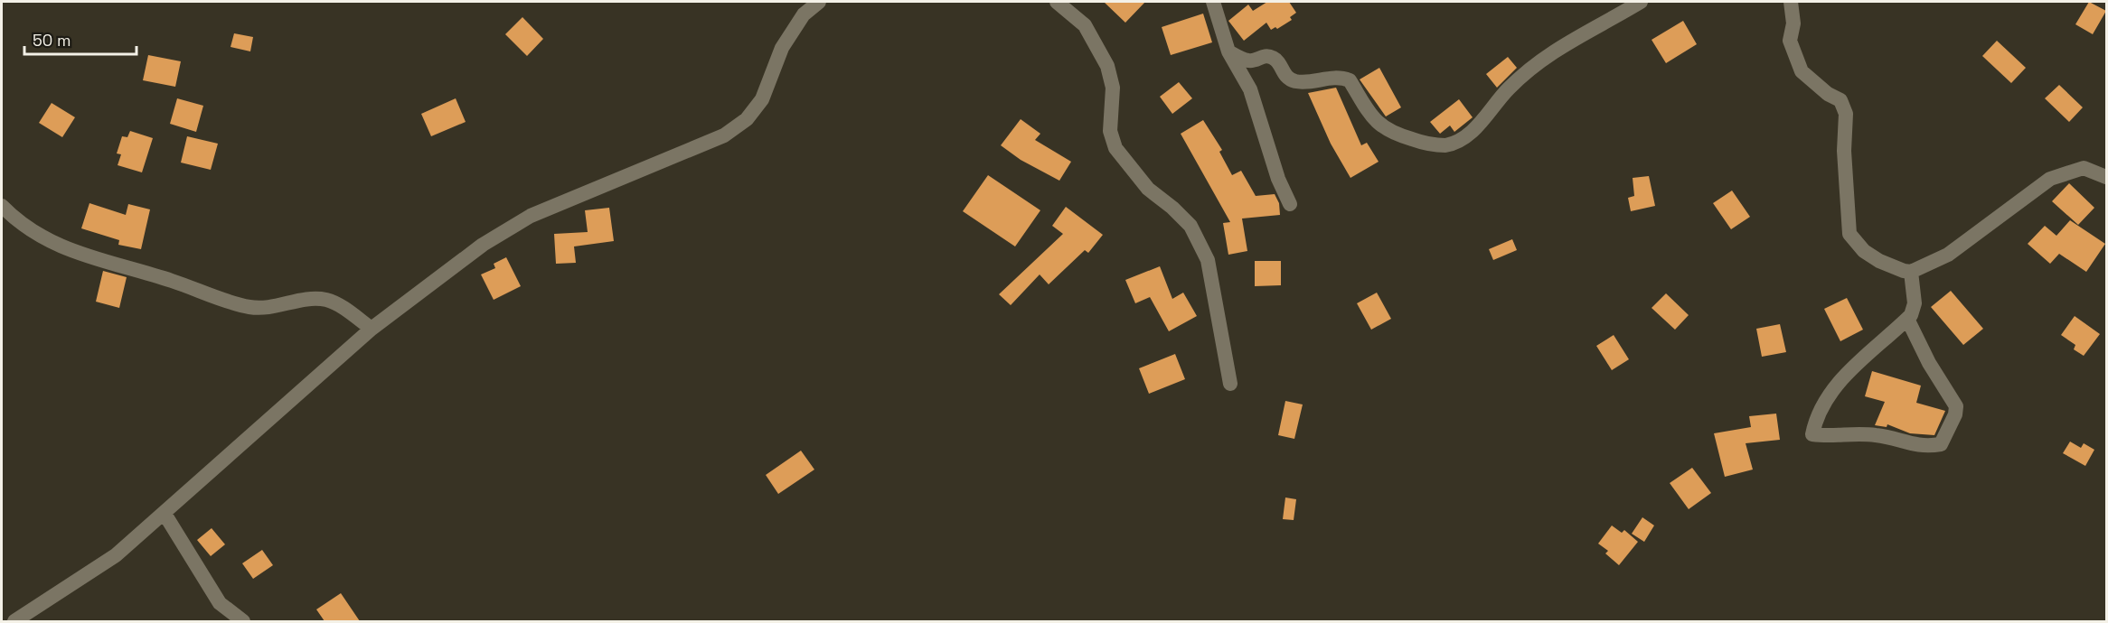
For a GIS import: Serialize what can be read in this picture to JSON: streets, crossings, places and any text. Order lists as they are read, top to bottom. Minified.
{"scale_bar":"50 m"}
